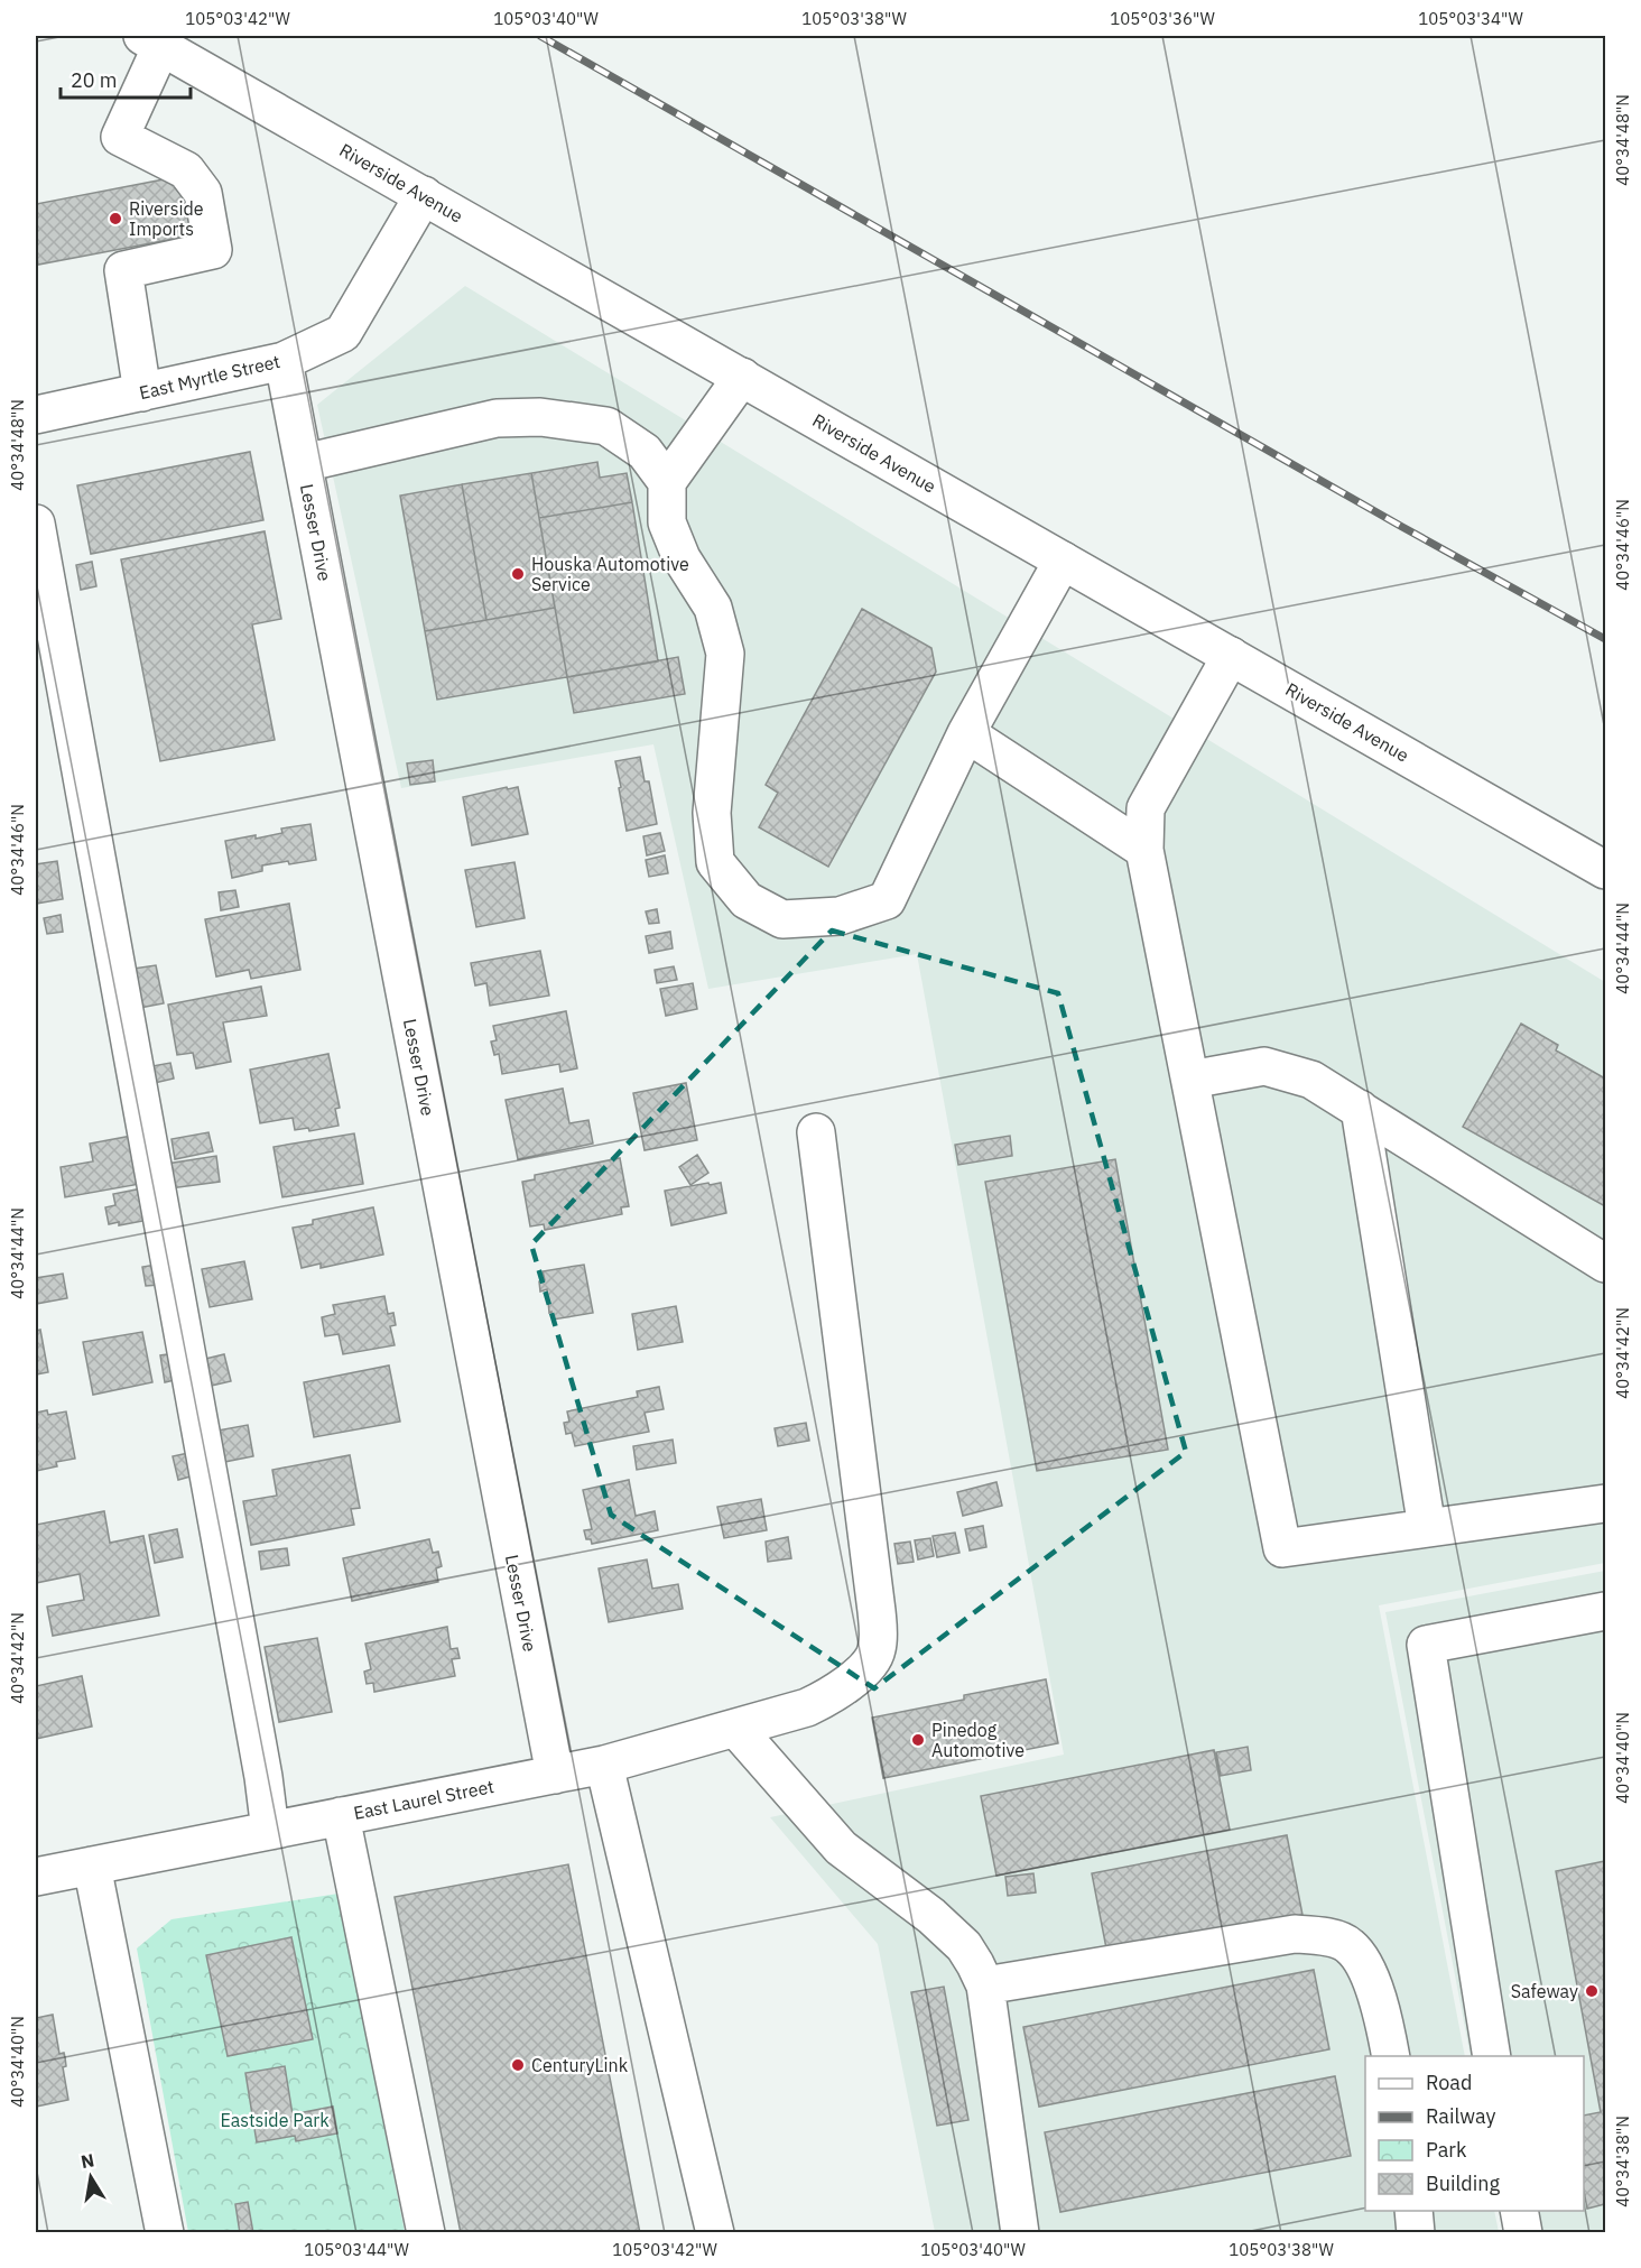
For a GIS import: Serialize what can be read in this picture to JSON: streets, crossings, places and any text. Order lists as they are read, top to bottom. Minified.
{"streets":{"street":["Riverside Avenue","East Myrtle Street","Lesser Drive","East Laurel Street"]},"crossings":[["Riverside Avenue","East Myrtle Street"],["East Myrtle Street","Lesser Drive"],["Lesser Drive","East Laurel Street"]],"parks":["Eastside Park"],"places":["Riverside Imports","Houska Automotive Service","Pinedog Automotive","Safeway","CenturyLink"],"legend":["Road","Railway","Park","Building"],"scale_bar":"20 m","north":"top","coordinates":["105°03'42\"W","105°03'40\"W","105°03'38\"W","105°03'36\"W","105°03'34\"W","40°34'48\"N","40°34'46\"N","40°34'44\"N","40°34'42\"N","40°34'40\"N","40°34'38\"N","105°03'44\"W"]}
